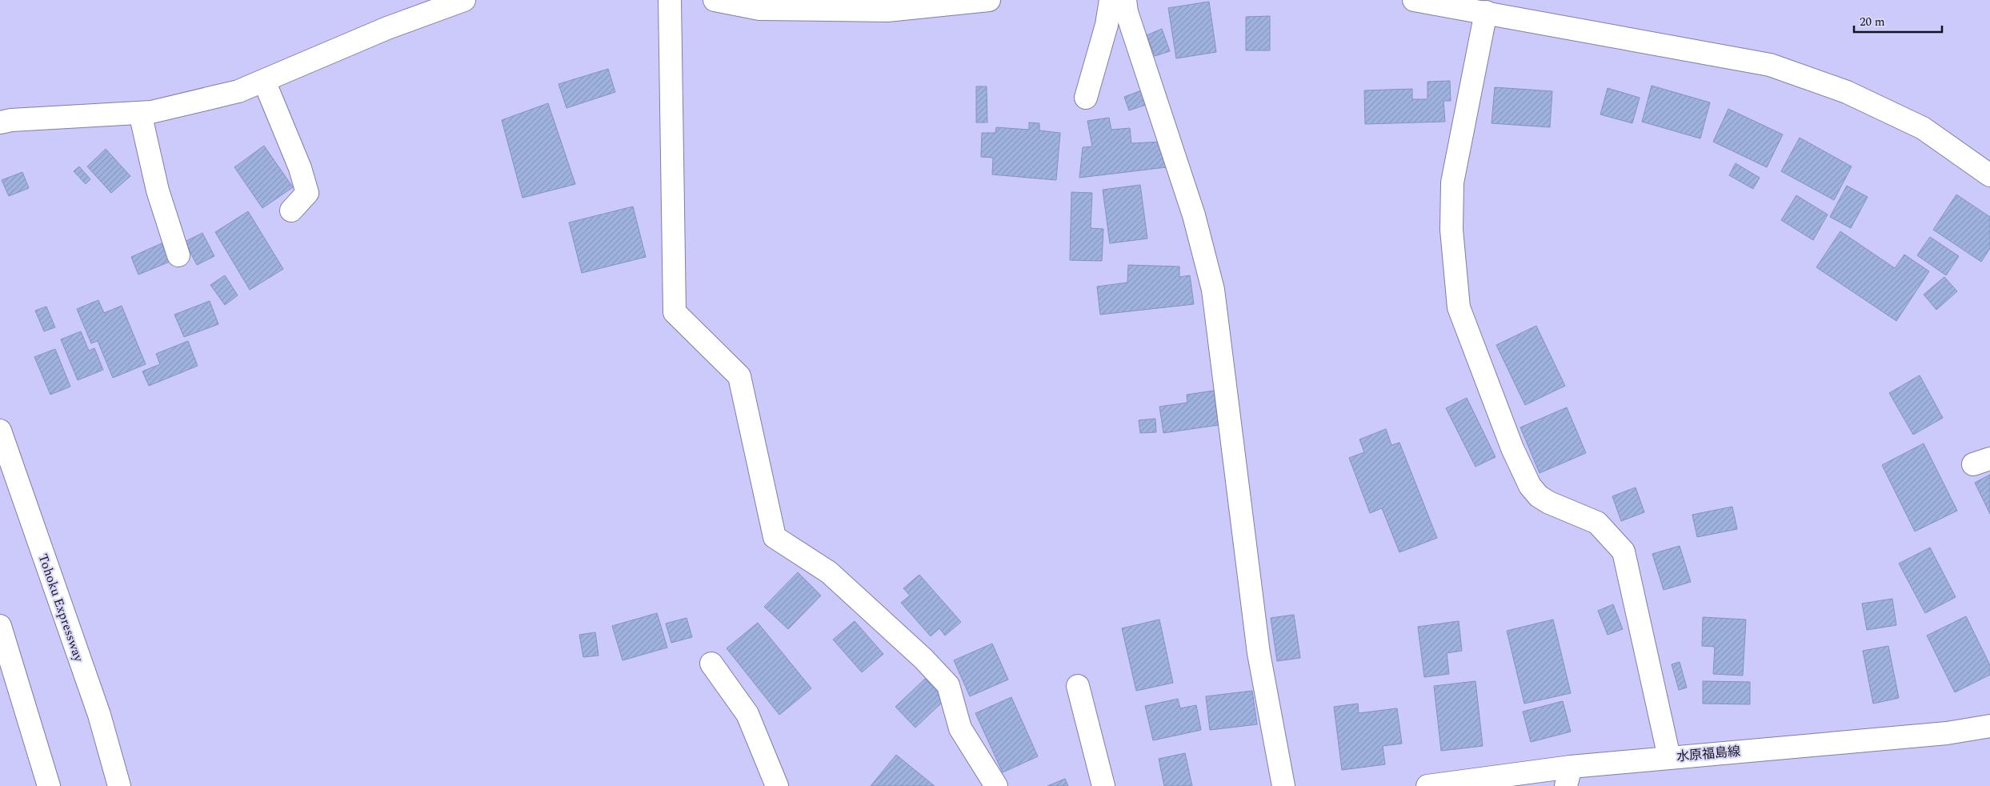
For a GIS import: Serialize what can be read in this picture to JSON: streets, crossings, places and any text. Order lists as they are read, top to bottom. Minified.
{"streets":{"main road":["Tohoku Expressway","水原福島線"]},"scale_bar":"20 m"}
